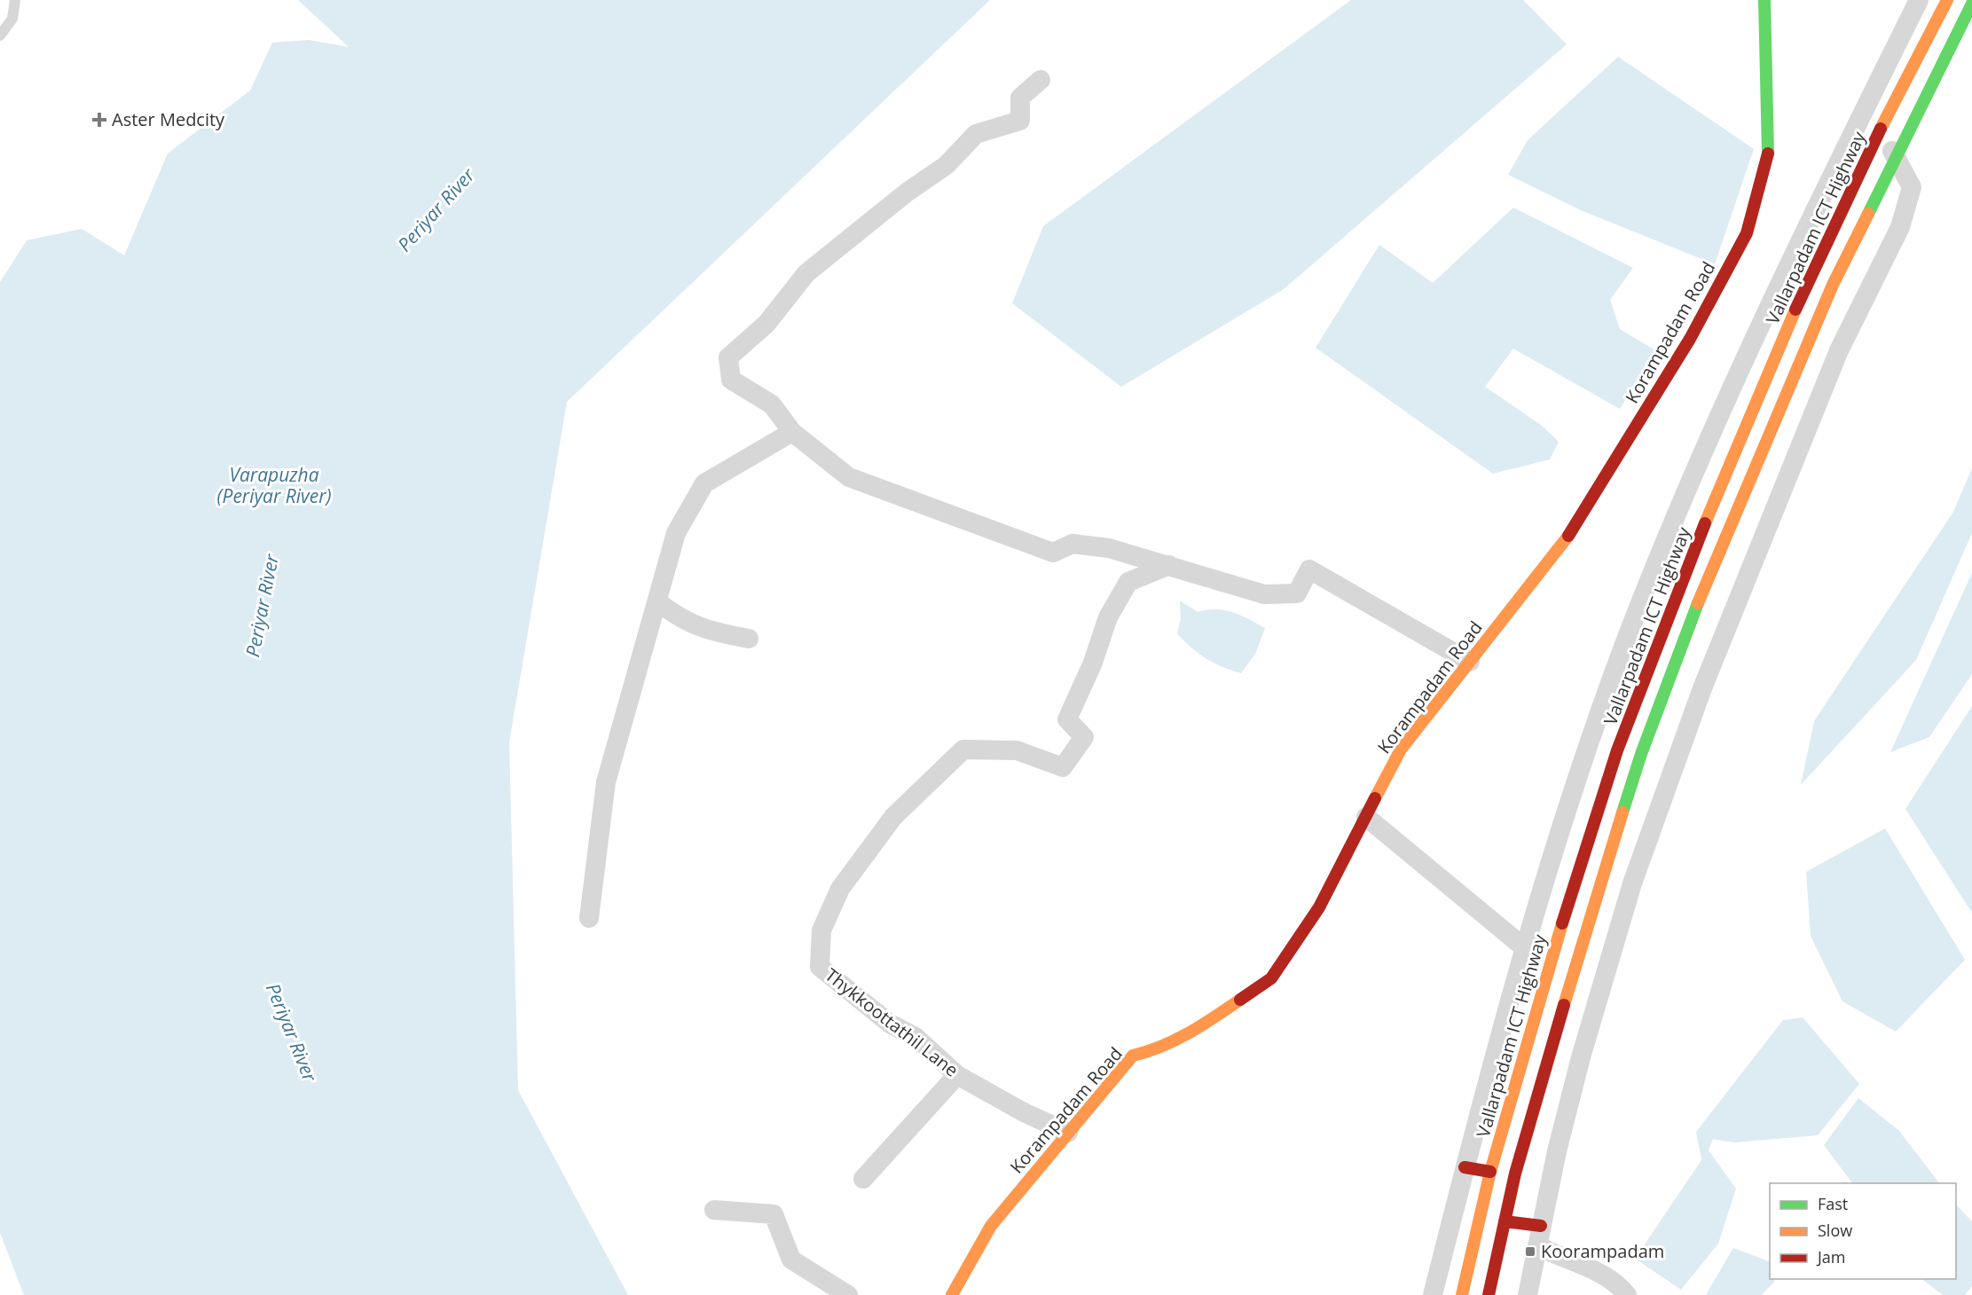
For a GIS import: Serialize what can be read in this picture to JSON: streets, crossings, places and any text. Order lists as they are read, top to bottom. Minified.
{"streets":{"main road":["Vallarpadam ICT Highway","Korampadam Road"],"street":["Thykkoottathil Lane"]},"crossings":[["Korampadam Road","Thykkoottathil Lane"]],"water":["Periyar River","Varapuzha (Periyar River)"],"places":{"health":["Aster Medcity"],"transit":["Koorampadam"]},"legend":["Fast","Slow","Jam"]}
